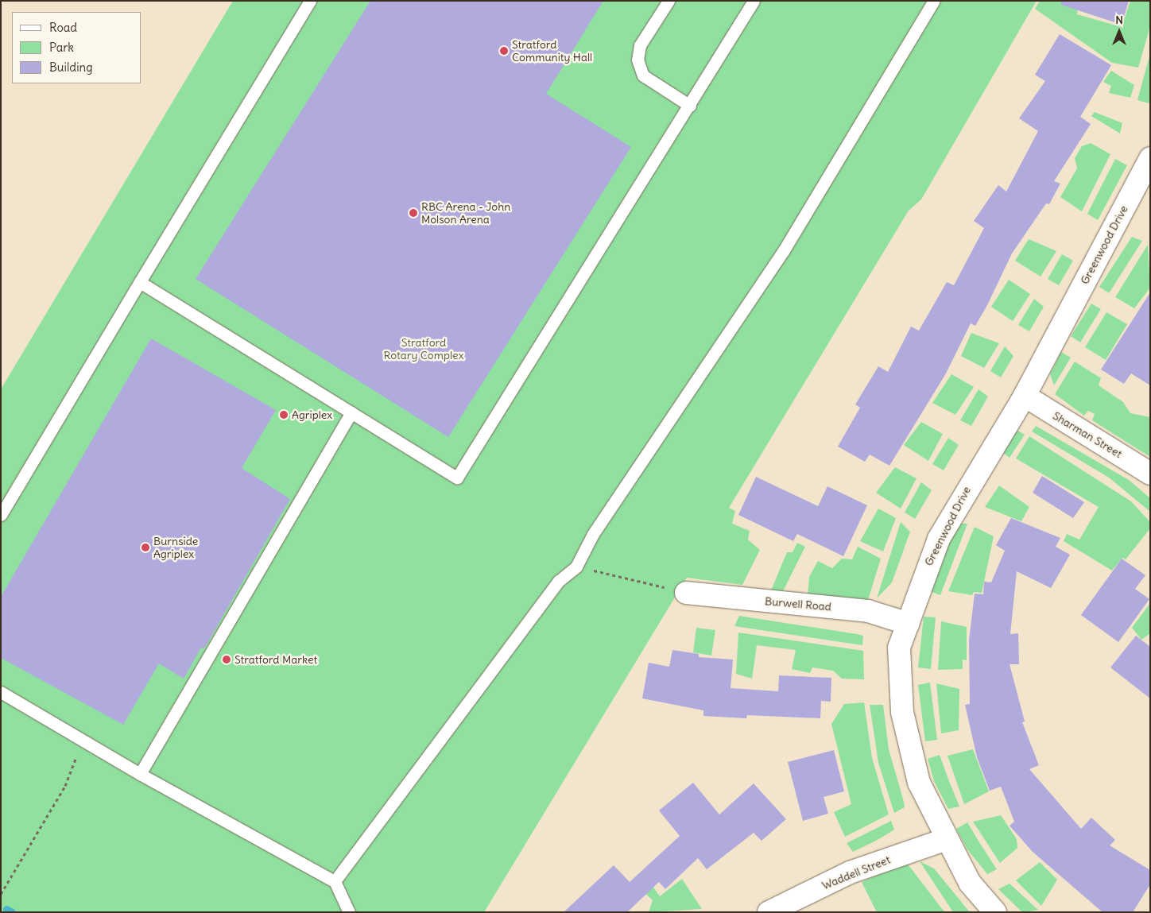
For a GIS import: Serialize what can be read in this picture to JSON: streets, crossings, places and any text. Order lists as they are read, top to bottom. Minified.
{"streets":{"street":["Greenwood Drive","Sharman Street","Burwell Road","Waddell Street"]},"crossings":[["Greenwood Drive","Sharman Street"],["Greenwood Drive","Burwell Road"],["Greenwood Drive","Waddell Street"]],"parks":["Stratford Rotary Complex"],"places":["Stratford Community Hall","RBC Arena - John Molson Arena","Agriplex","Burnside Agriplex","Stratford Market"],"legend":["Road","Park","Building"],"north":"top"}
